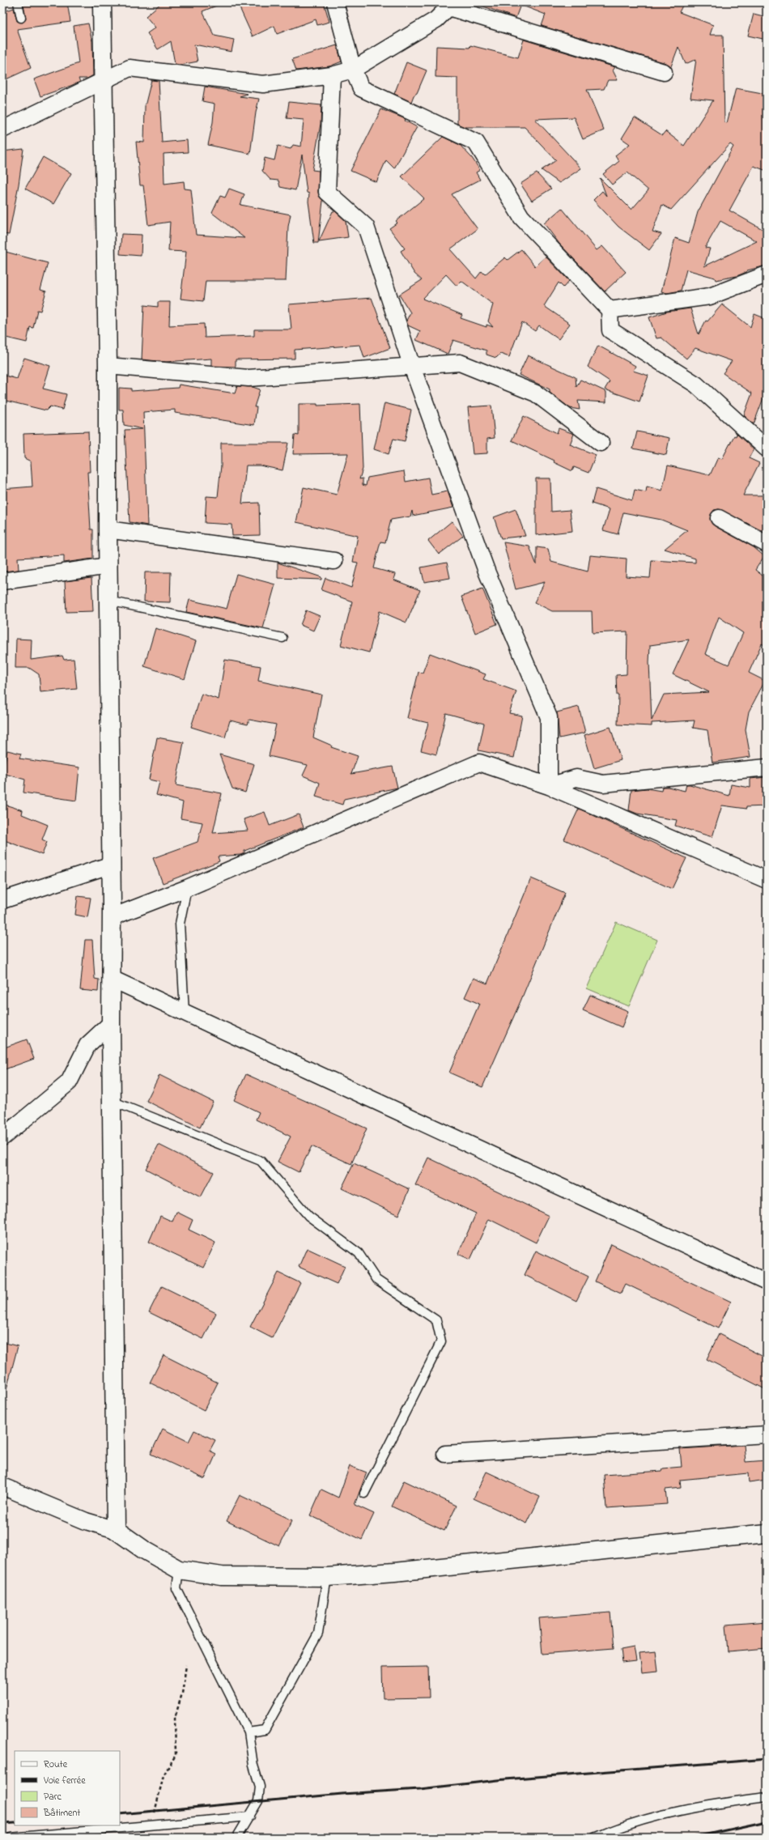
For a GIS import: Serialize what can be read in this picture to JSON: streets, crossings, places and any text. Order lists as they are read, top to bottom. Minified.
{"legend":["Route","Voie ferrée","Parc","Bâtiment"]}
